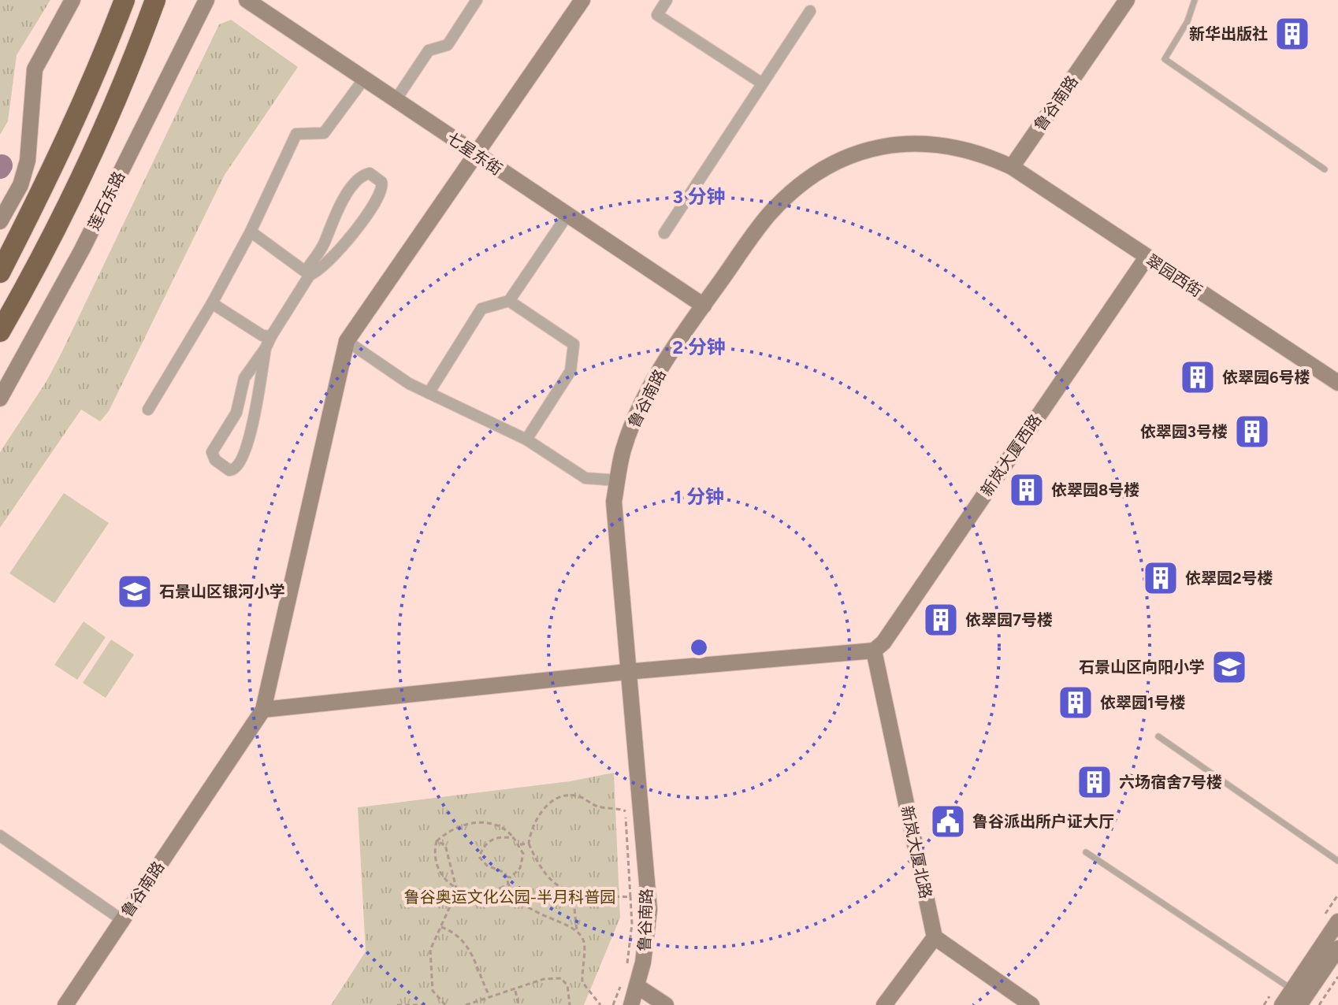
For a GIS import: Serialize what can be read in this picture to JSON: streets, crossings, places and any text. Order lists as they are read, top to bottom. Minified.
{"streets":{"highway":["莲石东路"],"street":["鲁谷南路","七星东街","翠园西街","新岚大厦西路","新岚大厦北路"]},"crossings":[["鲁谷南路","七星东街"],["鲁谷南路","翠园西街"],["翠园西街","新岚大厦西路"],["新岚大厦西路","新岚大厦北路"]],"parks":["鲁谷奥运文化公园-半月科普园"],"places":{"building":["新华出版社","依翠园6号楼","依翠园3号楼","依翠园8号楼","依翠园2号楼","依翠园7号楼","依翠园1号楼","六场宿舍7号楼"],"school or university":["石景山区银河小学","石景山区向阳小学"],"public building":["鲁谷派出所户证大厅"]},"rings":["3 分钟","2 分钟","1 分钟"]}
